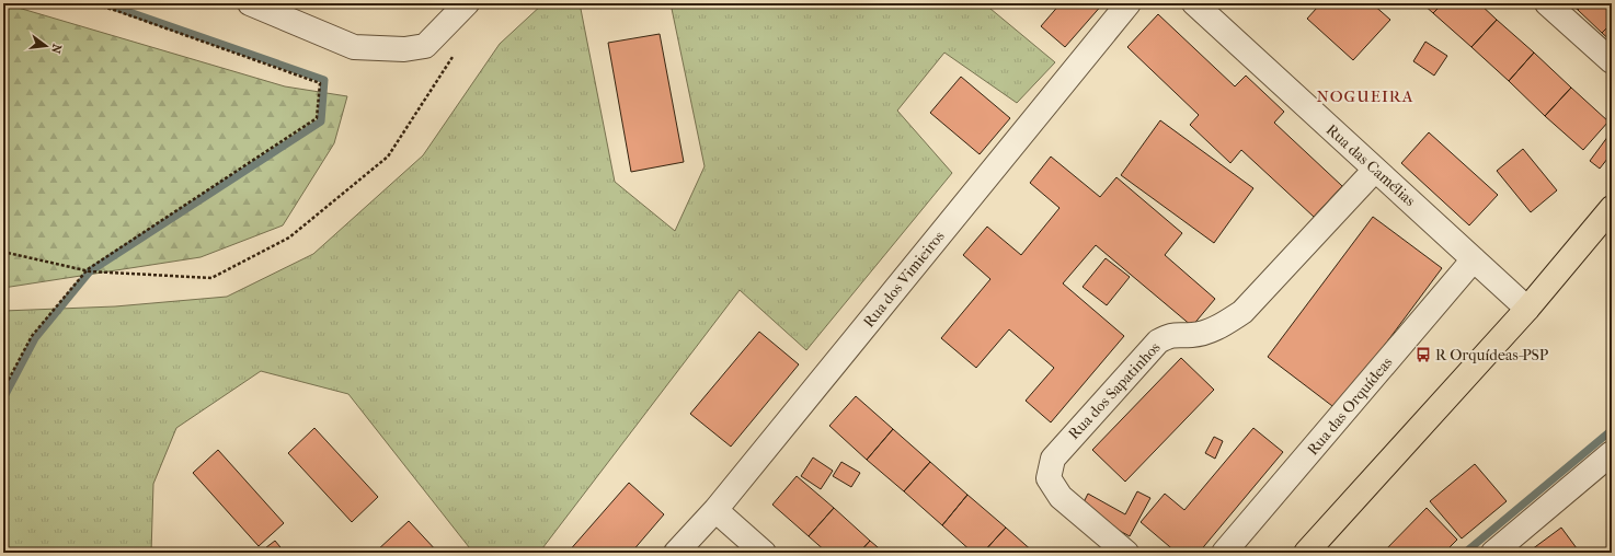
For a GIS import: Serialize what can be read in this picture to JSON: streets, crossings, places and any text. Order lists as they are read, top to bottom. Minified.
{"streets":{"street":["Rua das Camélias","Rua dos Vimieiros","Rua dos Sapatinhos","Rua das Orquídeas"]},"crossings":[["Rua das Camélias","Rua dos Sapatinhos"],["Rua das Camélias","Rua das Orquídeas"]],"districts":["NOGUEIRA"],"places":{"bus stop":["R Orquídeas-PSP"]},"north":"right"}
